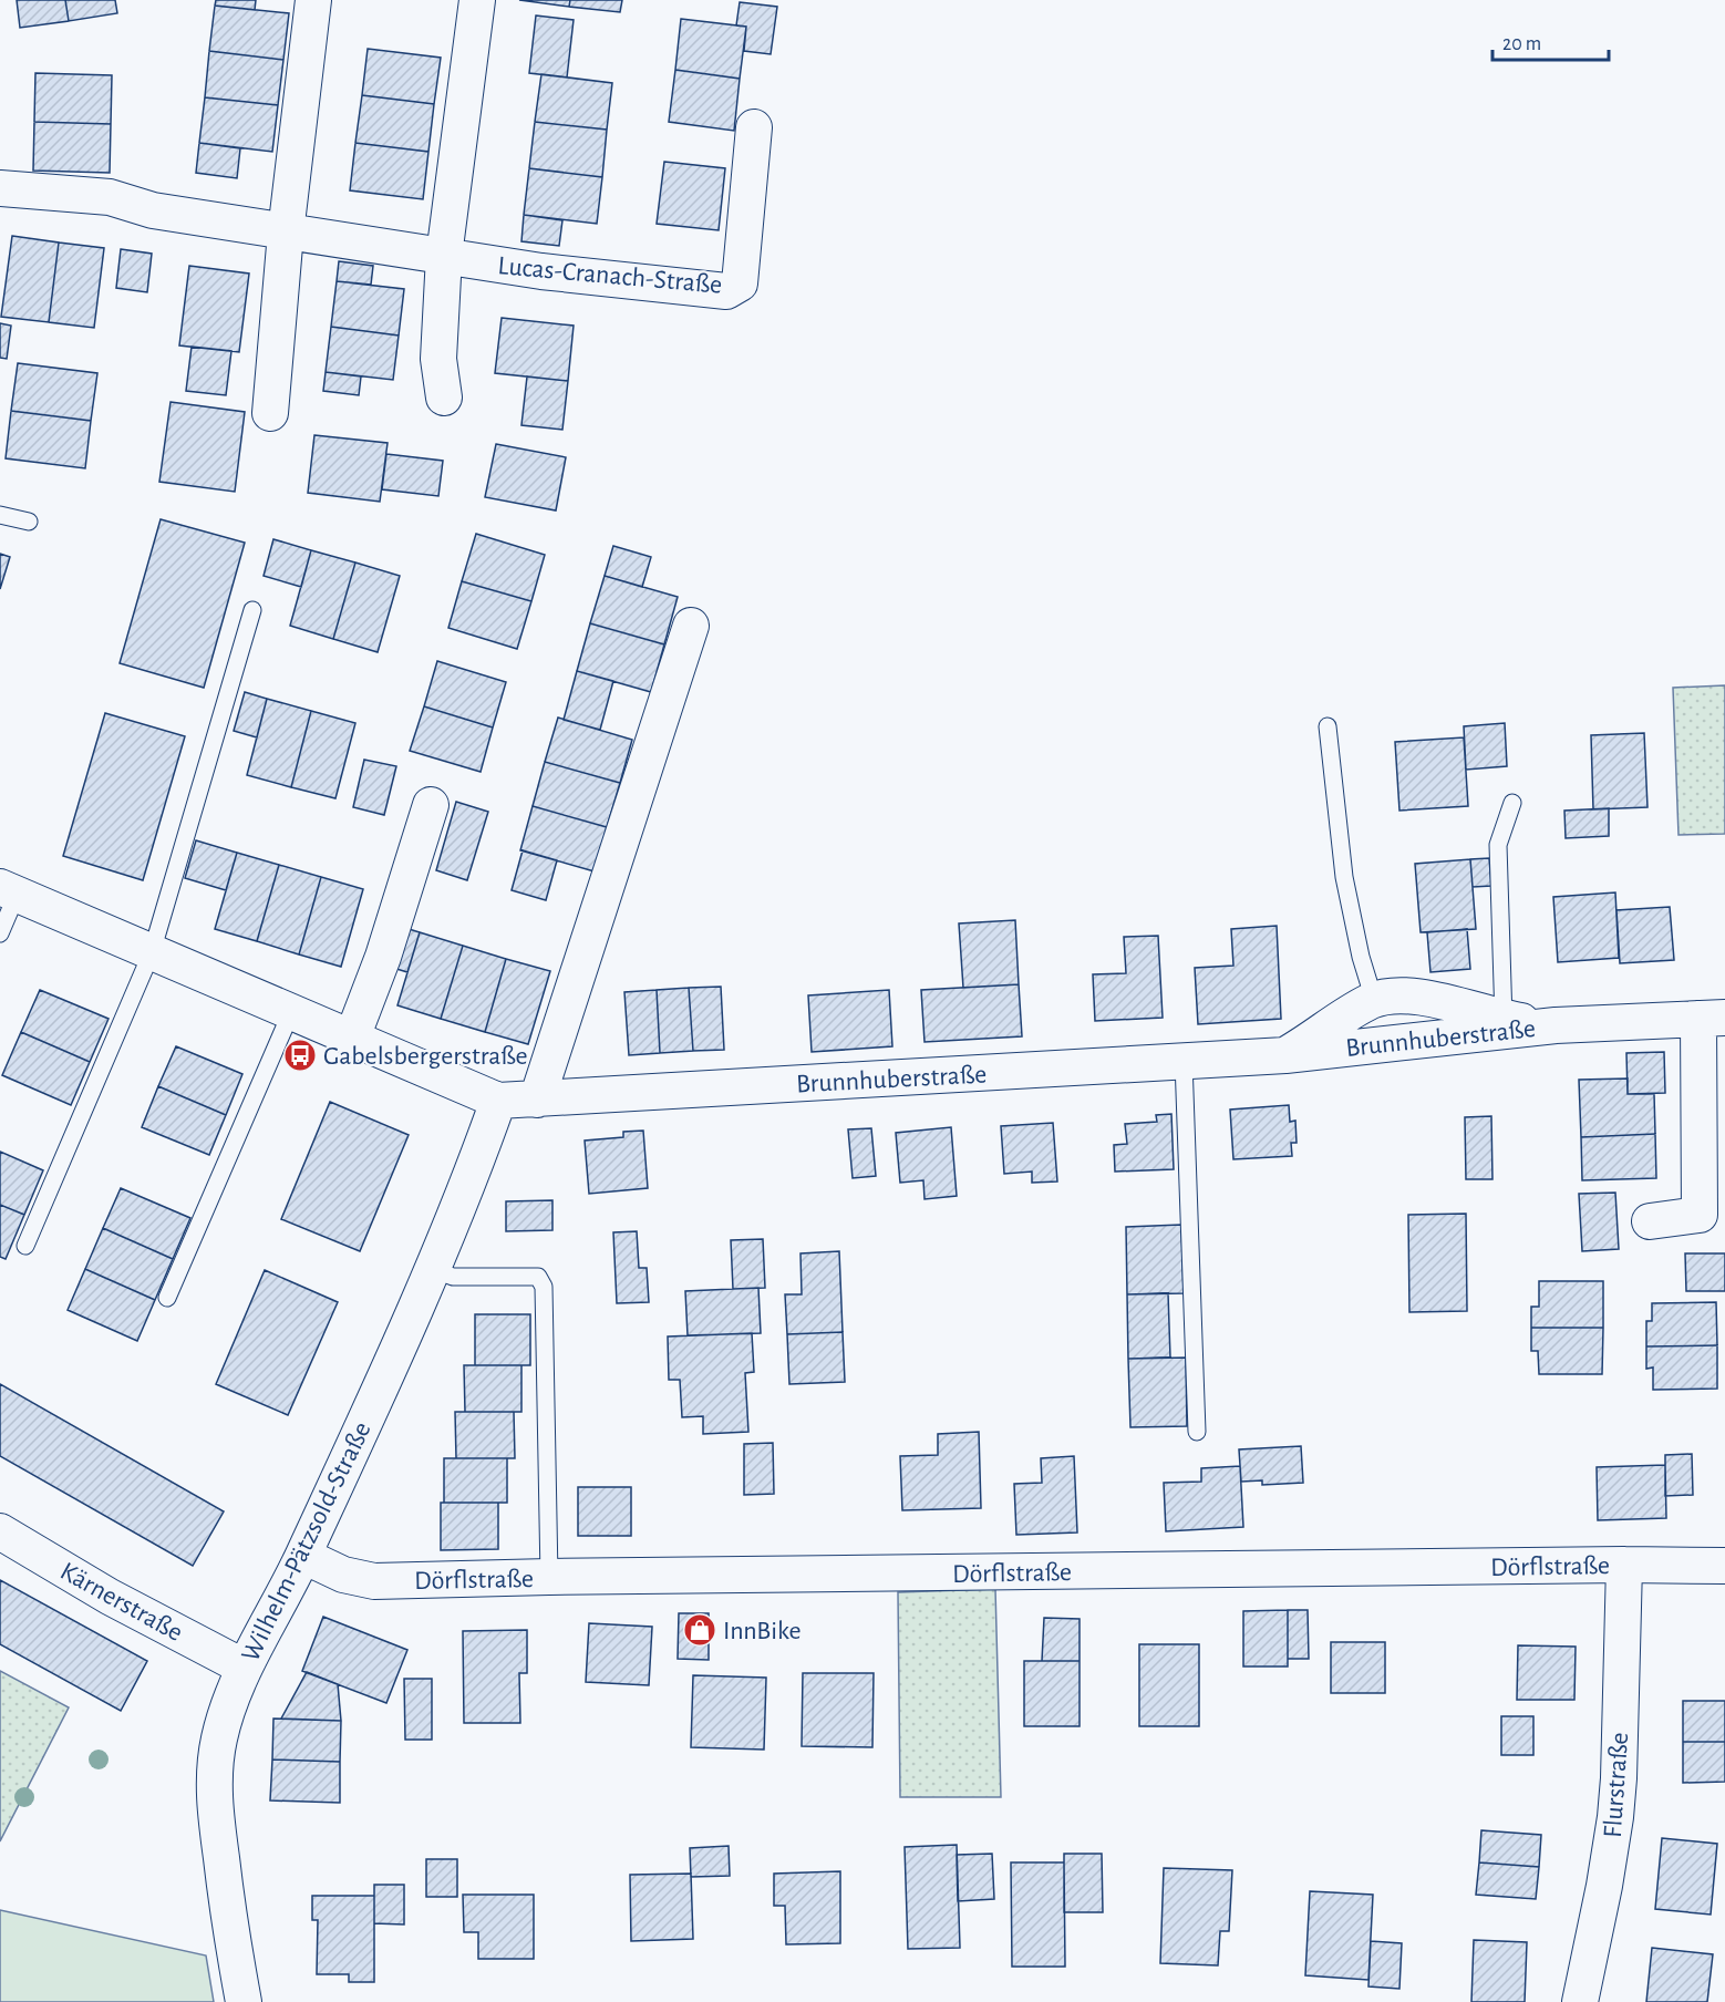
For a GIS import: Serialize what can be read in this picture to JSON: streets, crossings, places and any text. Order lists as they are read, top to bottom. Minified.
{"streets":{"street":["Lucas-Cranach-Straße","Brunnhuberstraße","Wilhelm-Pätzsold-Straße","Dörflstraße","Kärnerstraße","Flurstraße"]},"crossings":[["Brunnhuberstraße","Wilhelm-Pätzsold-Straße"],["Wilhelm-Pätzsold-Straße","Dörflstraße"],["Wilhelm-Pätzsold-Straße","Kärnerstraße"],["Dörflstraße","Flurstraße"]],"places":{"bus stop":["Gabelsbergerstraße"],"shop":["InnBike"]},"scale_bar":"20 m"}
